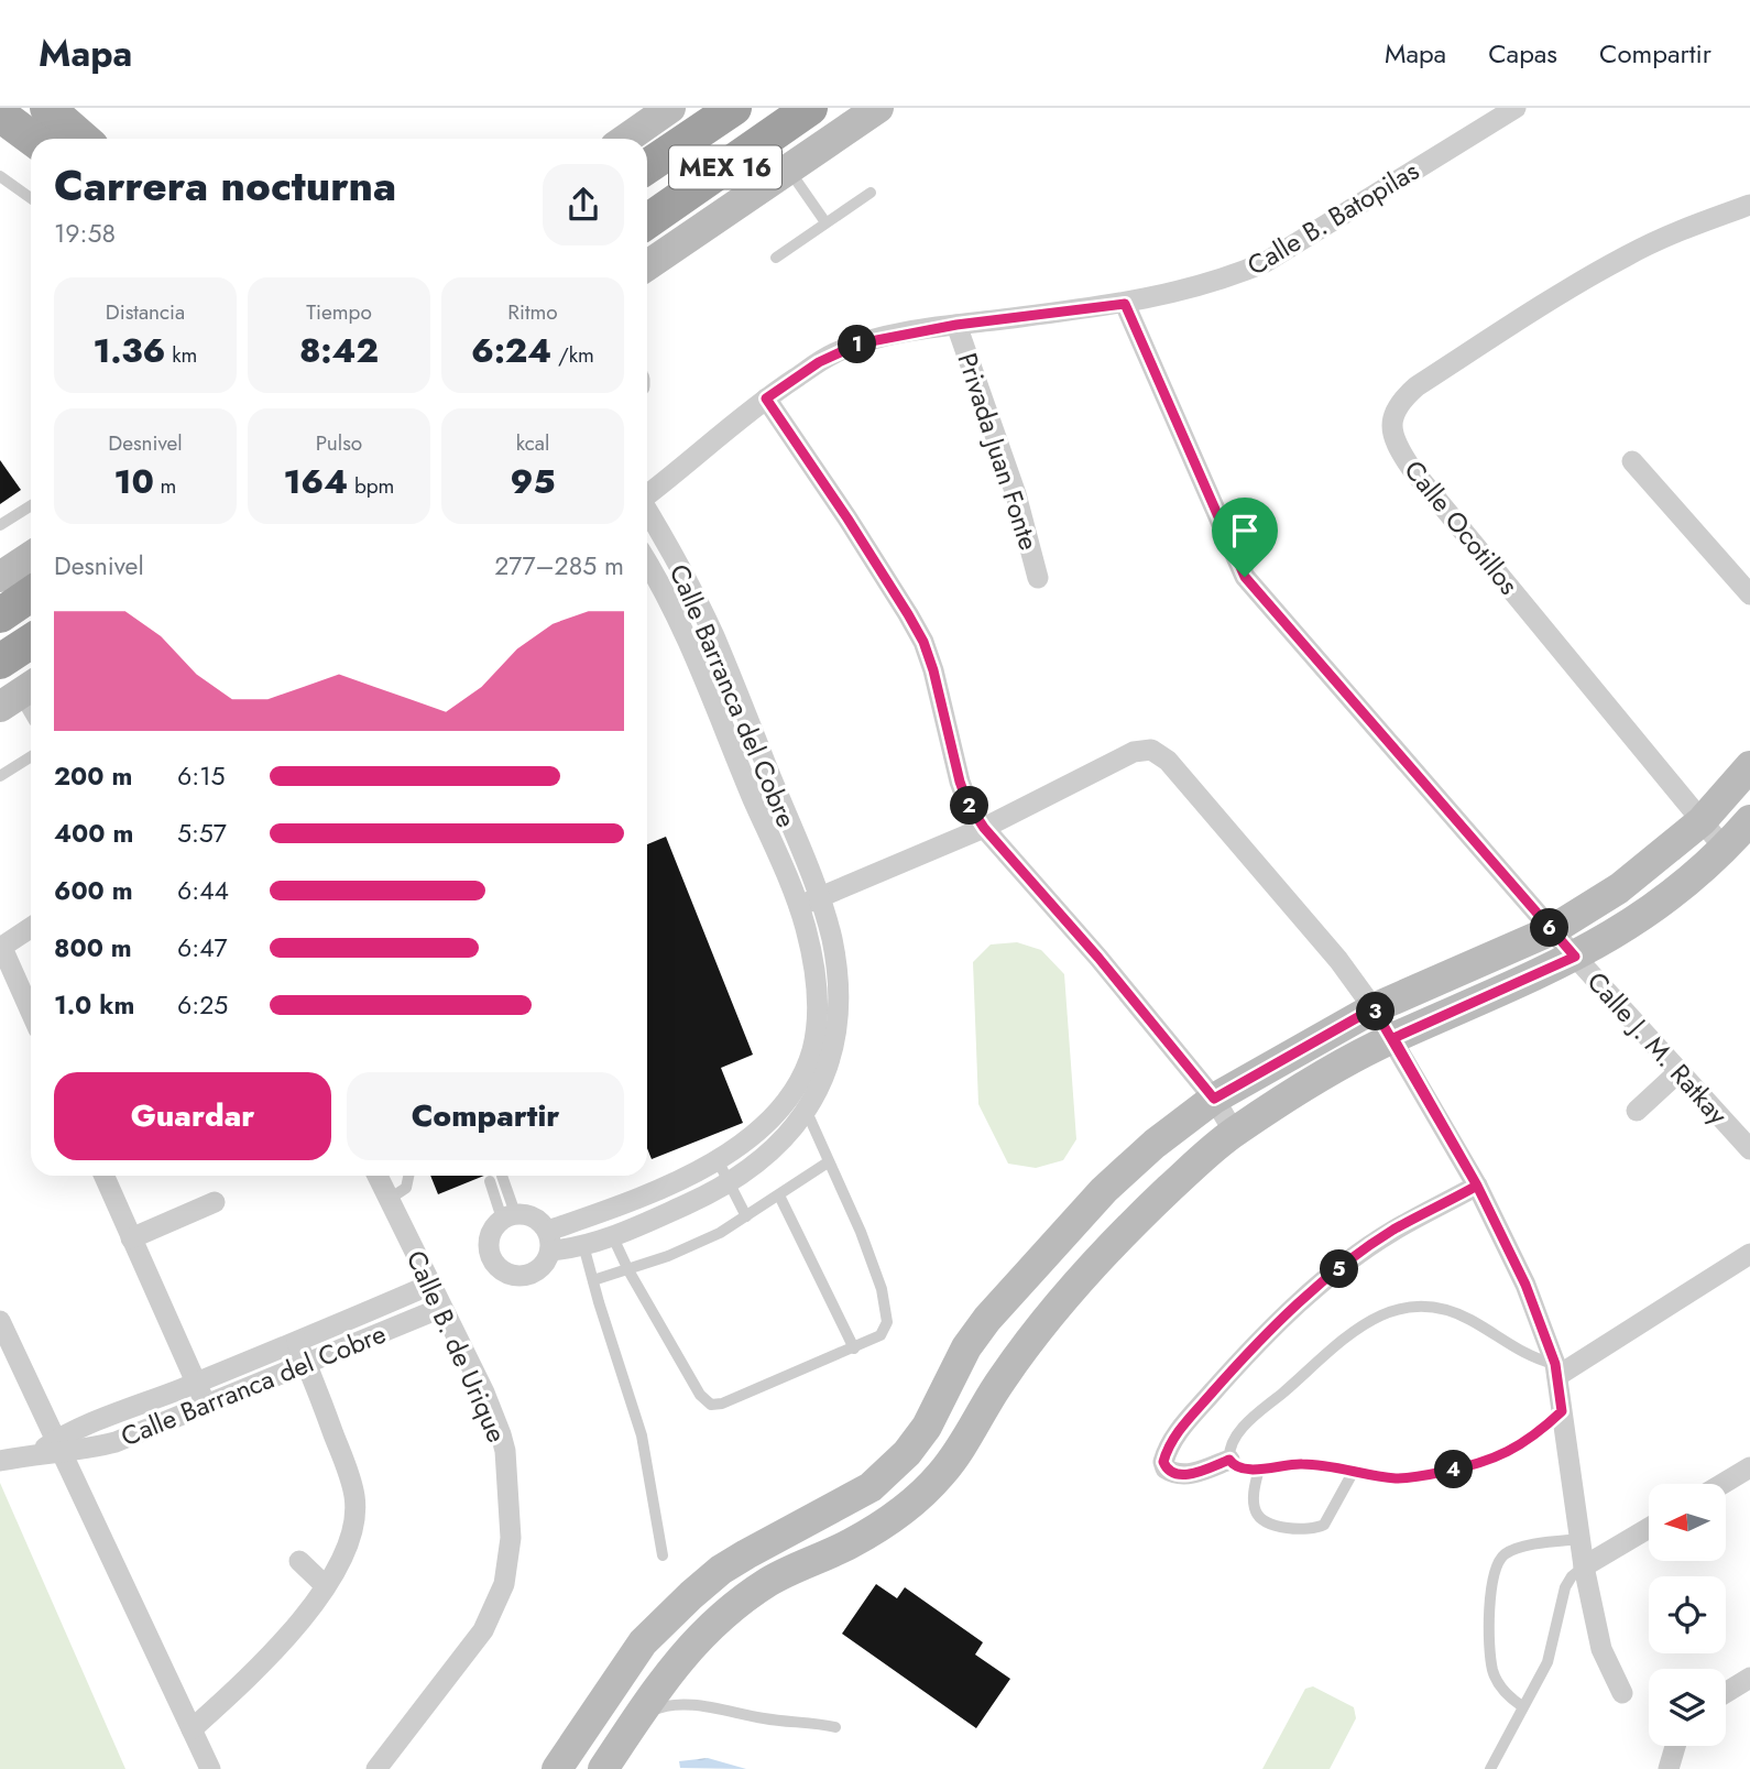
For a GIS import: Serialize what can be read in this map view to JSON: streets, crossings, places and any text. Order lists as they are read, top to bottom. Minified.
{"streets":{"highway":["MEX 16"],"street":["Calle B. Batopilas","Privada Juan Fonte","Calle Ocotillos","Calle Barranca del Cobre","Calle J. M. Ratkay","Calle B. de Urique"]},"crossings":[["Calle B. Batopilas","Privada Juan Fonte"],["Calle B. Batopilas","Calle J. M. Ratkay"],["Calle Barranca del Cobre","Calle B. de Urique"]],"north":"left","page":{"header":"Mapa","nav":["Mapa","Capas","Compartir"],"heading":["Carrera nocturna","19:58"],"stats":[["Distancia","1.36 km"],["Tiempo","8:42"],["Ritmo","6:24 /km"],["Desnivel","10 m"],["Pulso","164 bpm"],["kcal","95"]],"pins":["1","2","6","3","5","4"],"chart":["Desnivel","277–285 m"],"list":[{"name":"200 m","note":"6:15"},{"name":"400 m","note":"5:57"},{"name":"600 m","note":"6:44"},{"name":"800 m","note":"6:47"},{"name":"1.0 km","note":"6:25"}],"buttons":["Guardar","Compartir"]}}
